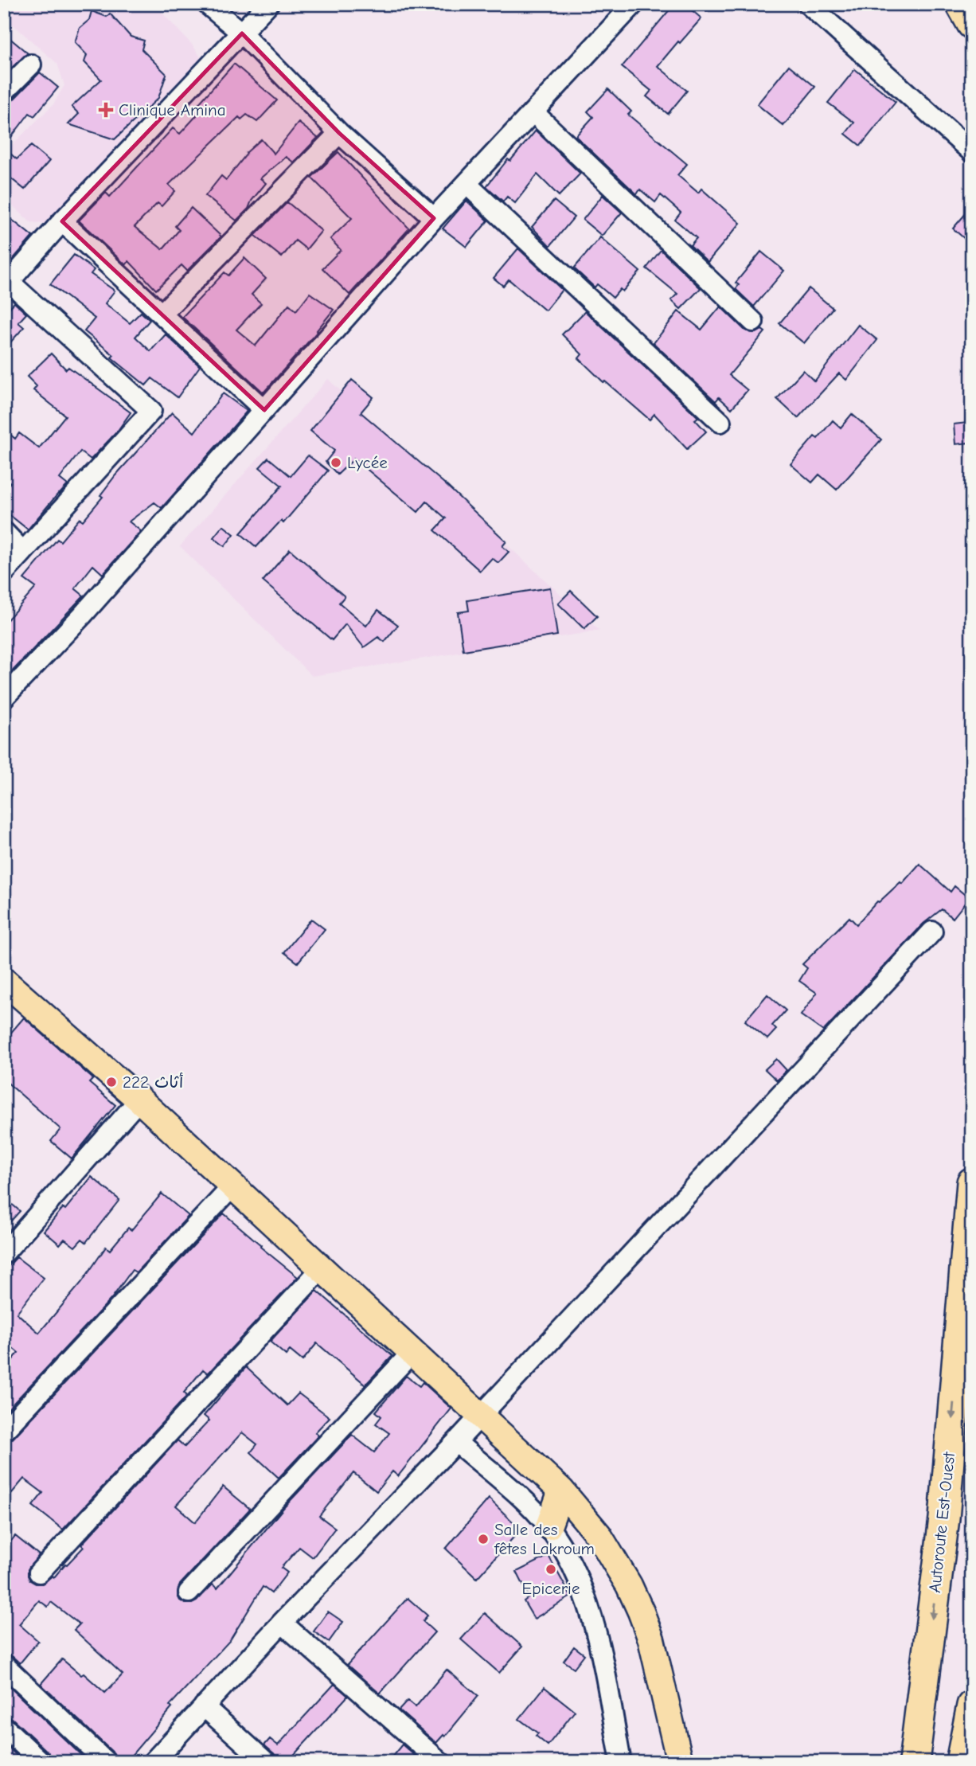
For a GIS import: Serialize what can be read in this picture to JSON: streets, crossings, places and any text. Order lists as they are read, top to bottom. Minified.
{"streets":{"highway":["Autoroute Est-Ouest"]},"one_way":["Autoroute Est-Ouest"],"places":{"health":["Clinique Amina"],"other":["Lycée","أثاث 222","Salle des fêtes Lakroum","Epicerie"]}}
